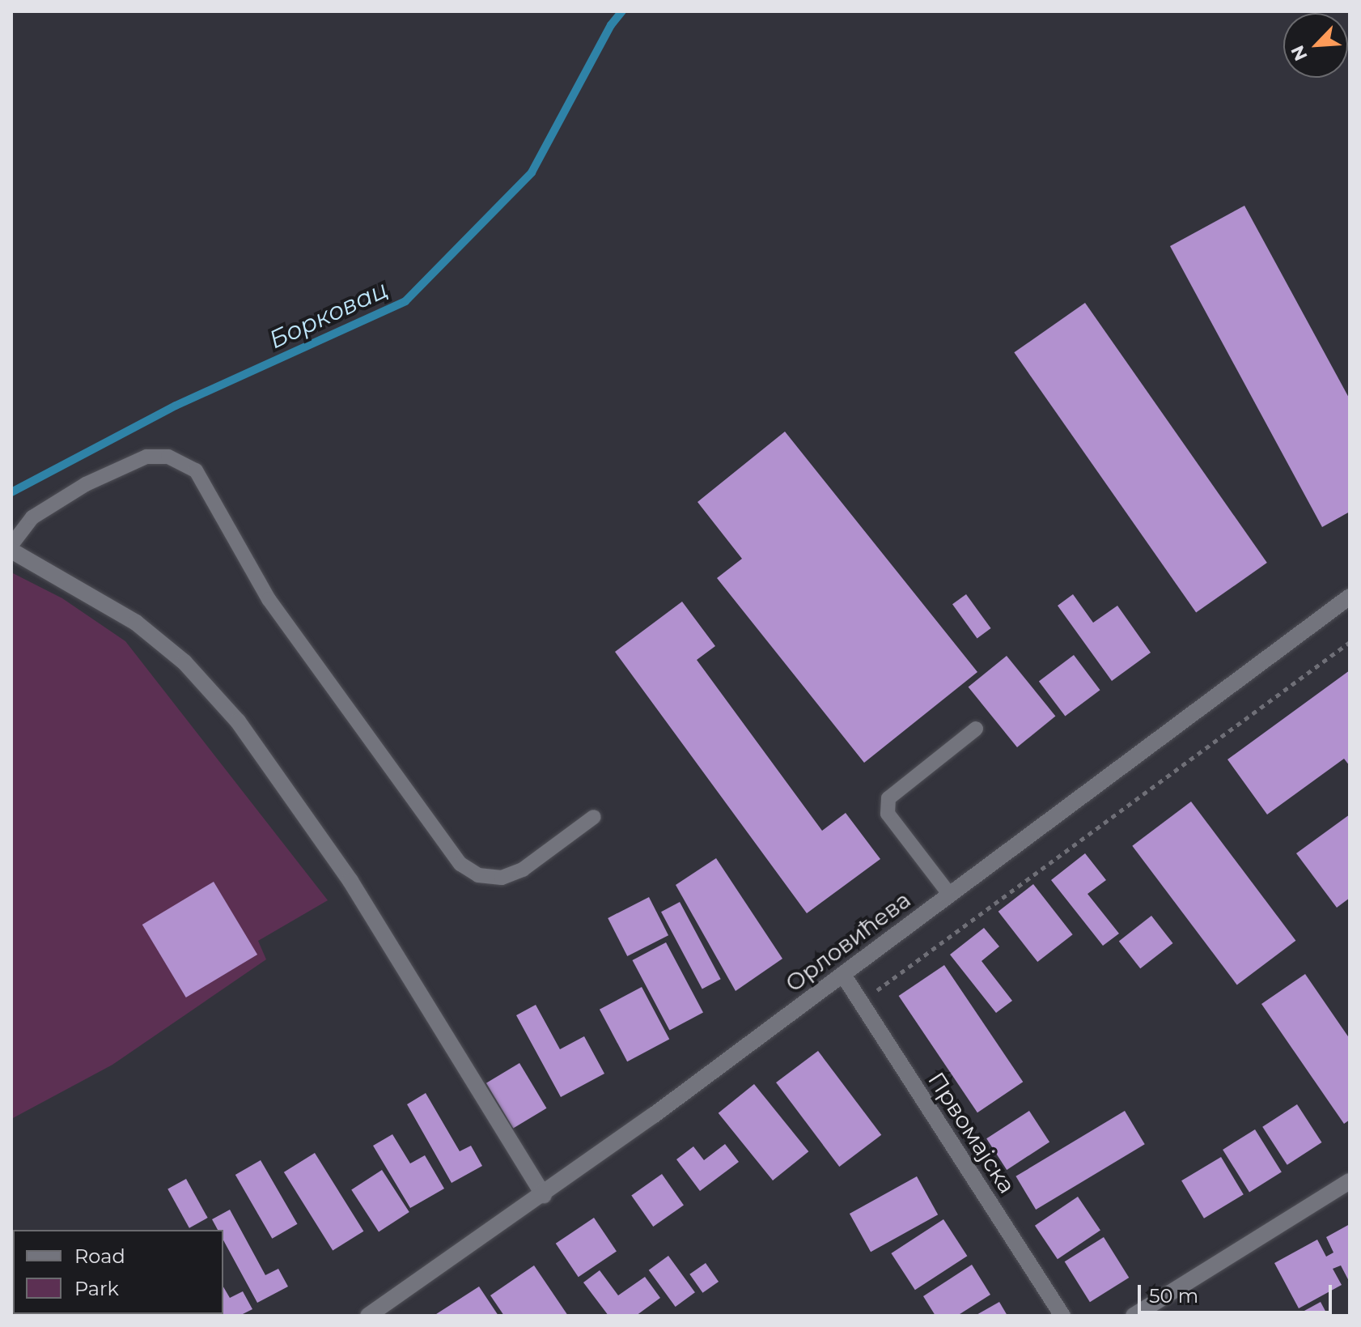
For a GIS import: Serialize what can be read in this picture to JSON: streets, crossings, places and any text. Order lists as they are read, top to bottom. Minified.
{"streets":{"street":["Орловићева","Првомајска"]},"crossings":[["Орловићева","Првомајска"]],"water":["Борковац"],"legend":["Road","Park"],"scale_bar":"50 m","north":"bottom left"}
